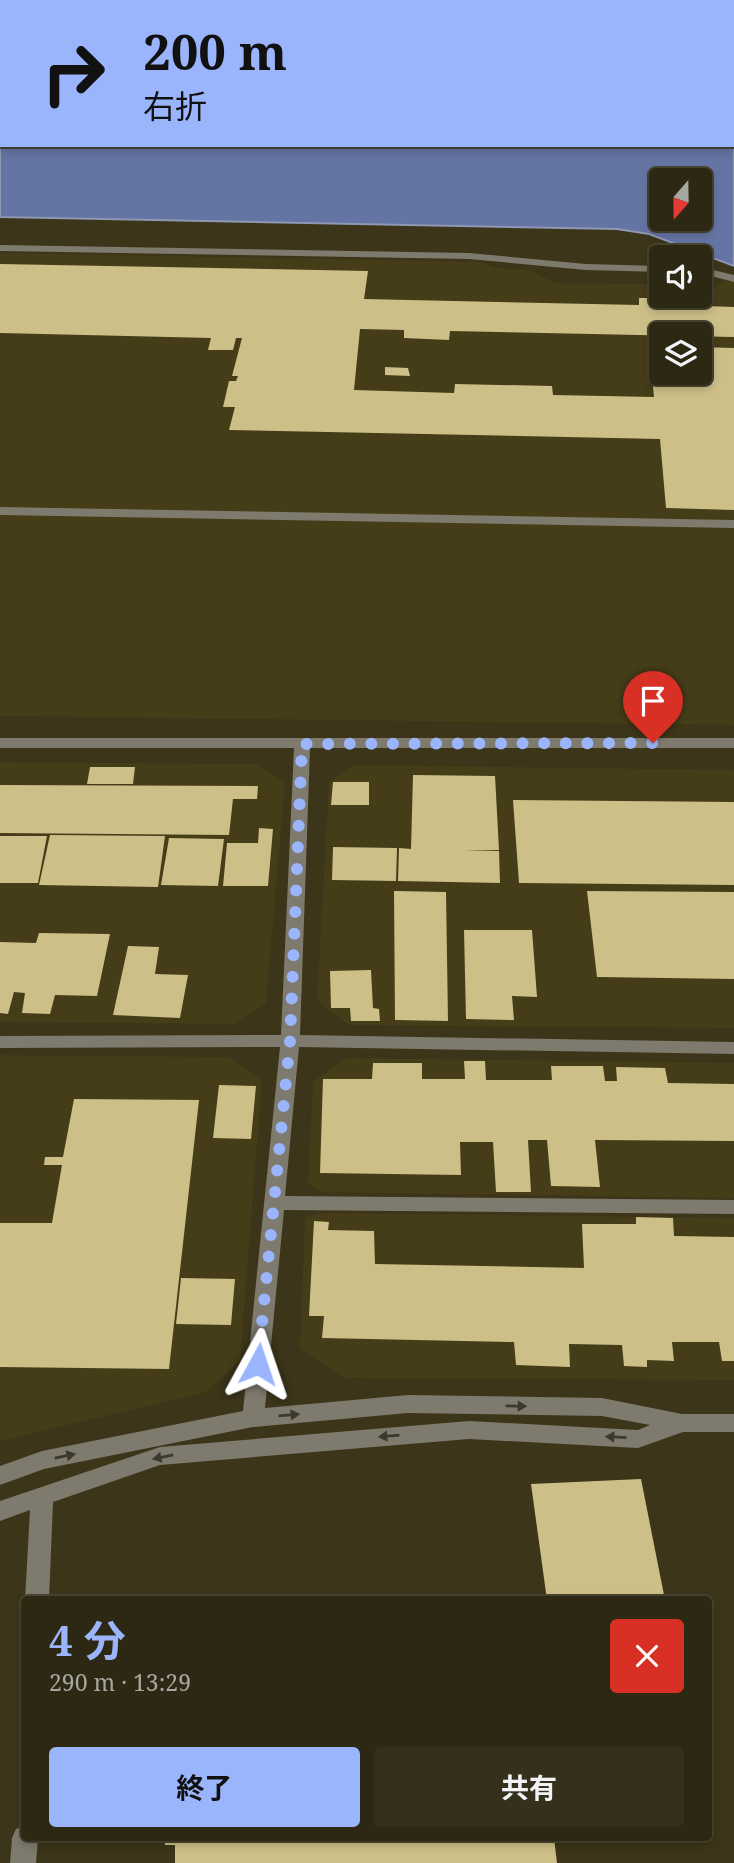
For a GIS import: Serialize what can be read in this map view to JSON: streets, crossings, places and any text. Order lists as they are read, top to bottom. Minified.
{"north":"bottom","page":{"turn":["200 m","右折"],"heading":["4 分","290 m · 13:29"],"buttons":["終了","共有"]}}
